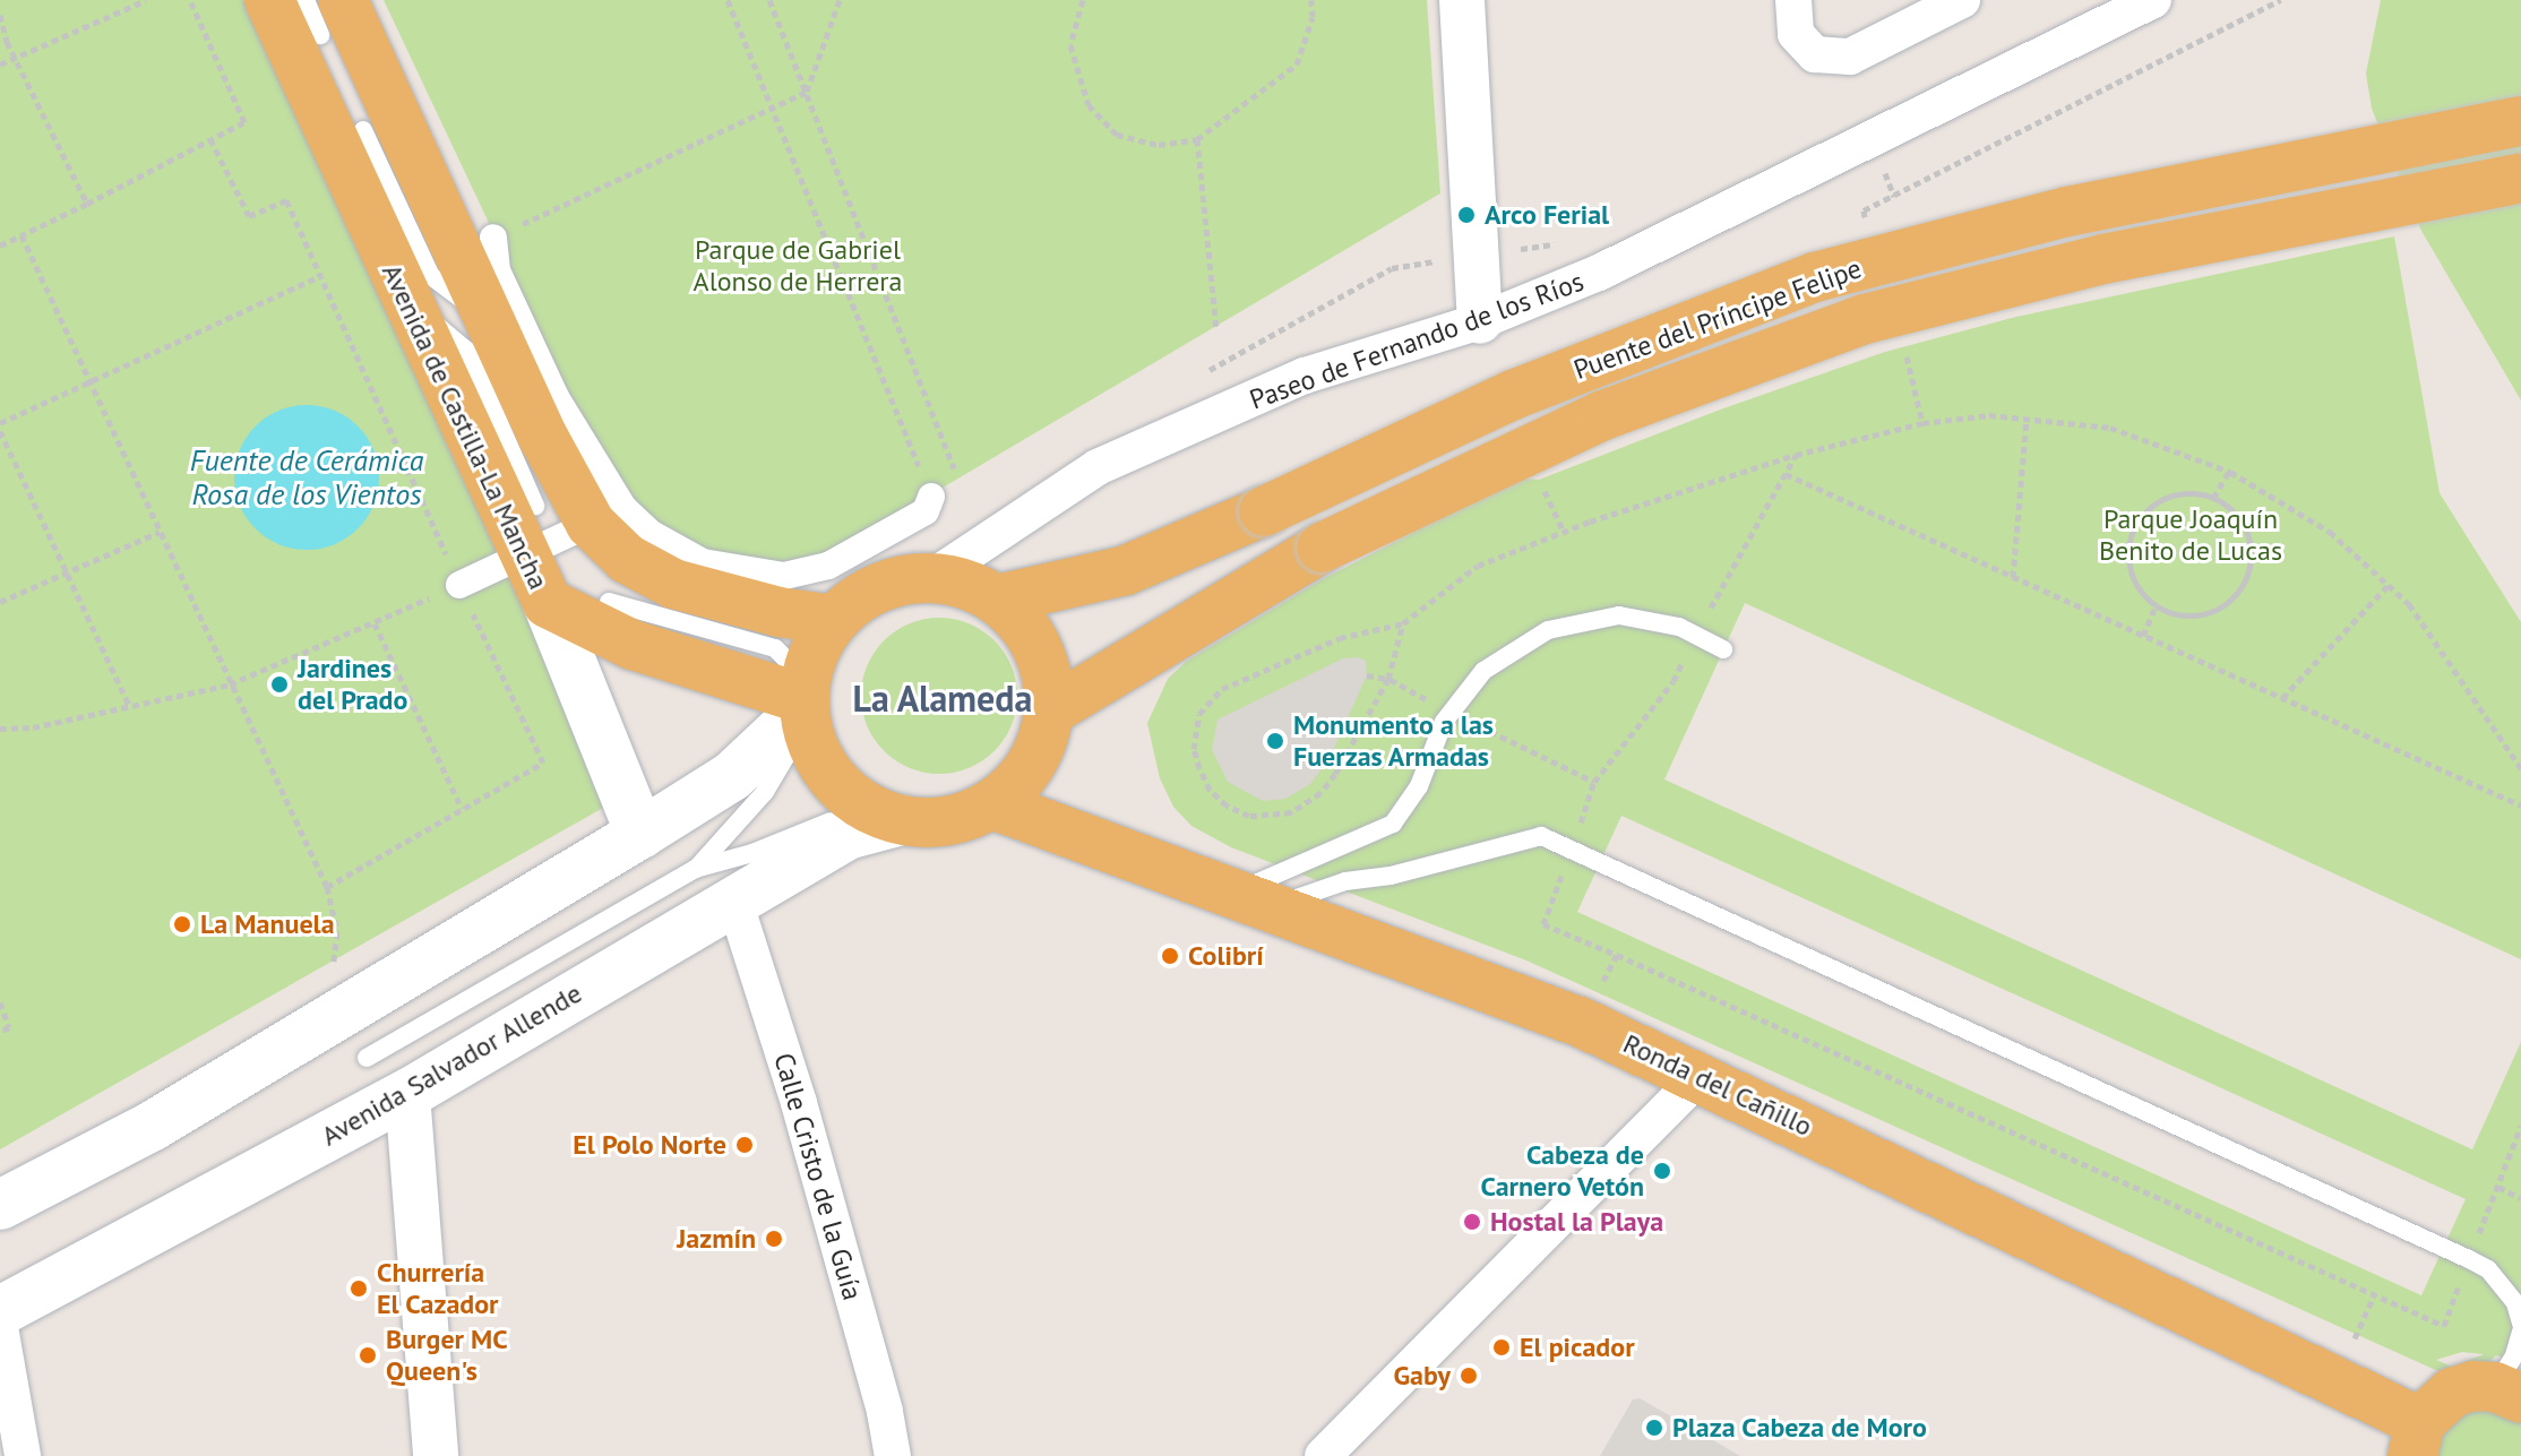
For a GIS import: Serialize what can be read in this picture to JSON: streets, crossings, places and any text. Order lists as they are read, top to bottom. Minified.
{"streets":{"main road":["Puente del Príncipe Felipe","Avenida de Castilla-La Mancha","Avenida Salvador Allende","Ronda del Cañillo"],"street":["Paseo de Fernando de los Ríos","Calle Cristo de la Guía"]},"crossings":[["Puente del Príncipe Felipe","Paseo de Fernando de los Ríos"],["Puente del Príncipe Felipe","Avenida de Castilla-La Mancha"],["Puente del Príncipe Felipe","Avenida Salvador Allende"],["Puente del Príncipe Felipe","Ronda del Cañillo"],["Paseo de Fernando de los Ríos","Avenida de Castilla-La Mancha"],["Paseo de Fernando de los Ríos","Avenida Salvador Allende"],["Paseo de Fernando de los Ríos","Ronda del Cañillo"],["Avenida de Castilla-La Mancha","Avenida Salvador Allende"],["Avenida de Castilla-La Mancha","Ronda del Cañillo"],["Avenida Salvador Allende","Ronda del Cañillo"],["Avenida Salvador Allende","Calle Cristo de la Guía"]],"districts":["La Alameda"],"water":["Fuente de Cerámica Rosa de los Vientos"],"parks":["Parque de Gabriel Alonso de Herrera","Parque Joaquín Benito de Lucas"],"places":["Arco Ferial","Jardines del Prado","Monumento a las Fuerzas Armadas","La Manuela","Colibrí","El Polo Norte","Cabeza de Carnero Vetón","Hostal la Playa","Jazmín","Churrería El Cazador","El picador","Burger MC Queen's","Gaby","Plaza Cabeza de Moro"]}
